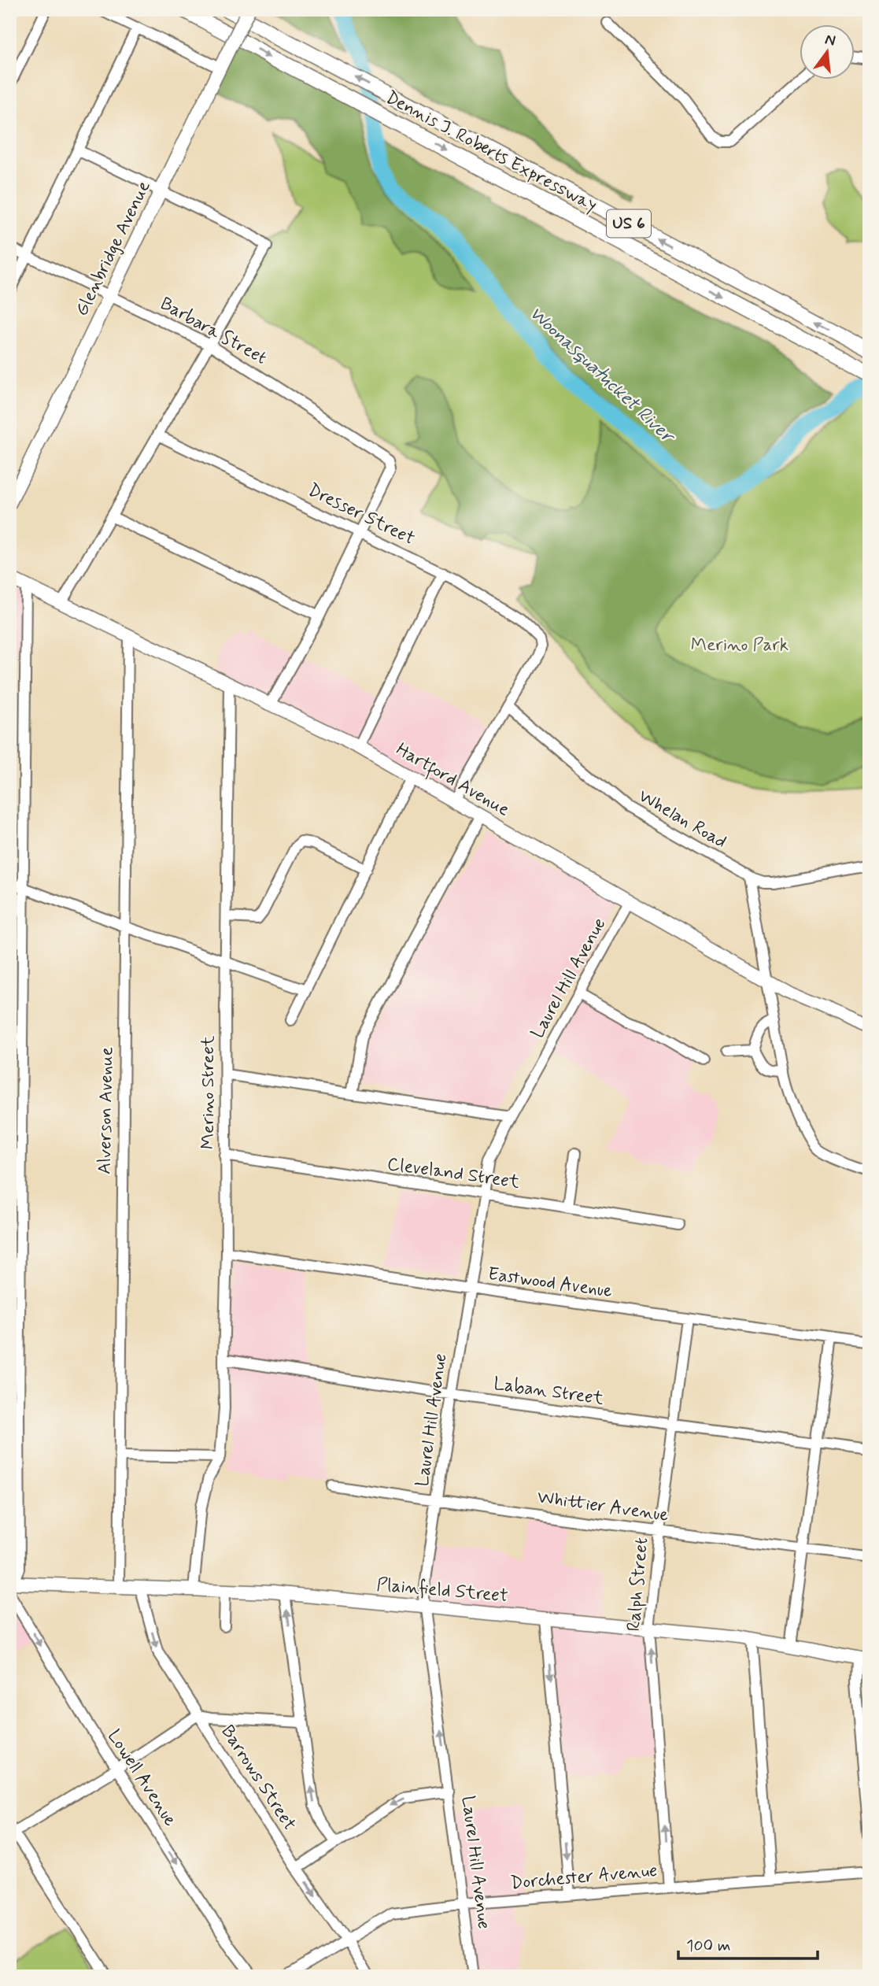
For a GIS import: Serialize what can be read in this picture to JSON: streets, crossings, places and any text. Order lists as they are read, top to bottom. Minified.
{"streets":{"highway":["Dennis J. Roberts Expressway","US 6"],"main road":["Glenbridge Avenue","Hartford Avenue","Plainfield Street"],"street":["Barbara Street","Dresser Street","Whelan Road","Laurel Hill Avenue","Merino Street","Alverson Avenue","Cleveland Street","Eastwood Avenue","Laban Street","Whittier Avenue","Ralph Street","Lowell Avenue","Barrows Street","Dorchester Avenue"]},"crossings":[["Glenbridge Avenue","Barbara Street"],["Barbara Street","Dresser Street"],["Dresser Street","Whelan Road"],["Hartford Avenue","Laurel Hill Avenue"],["Hartford Avenue","Merino Street"],["Hartford Avenue","Alverson Avenue"],["Laurel Hill Avenue","Cleveland Street"],["Laurel Hill Avenue","Eastwood Avenue"],["Laurel Hill Avenue","Laban Street"],["Laurel Hill Avenue","Whittier Avenue"],["Laurel Hill Avenue","Plainfield Street"],["Laurel Hill Avenue","Dorchester Avenue"],["Merino Street","Cleveland Street"],["Merino Street","Eastwood Avenue"],["Merino Street","Laban Street"],["Merino Street","Plainfield Street"],["Alverson Avenue","Plainfield Street"],["Eastwood Avenue","Ralph Street"],["Laban Street","Ralph Street"],["Whittier Avenue","Ralph Street"],["Ralph Street","Plainfield Street"],["Ralph Street","Dorchester Avenue"],["Plainfield Street","Barrows Street"],["Barrows Street","Dorchester Avenue"]],"one_way":["Ralph Street","Lowell Avenue","Barrows Street"],"water":["Woonasquatucket River"],"parks":["Merino Park"],"scale_bar":"100 m","north":"top"}
